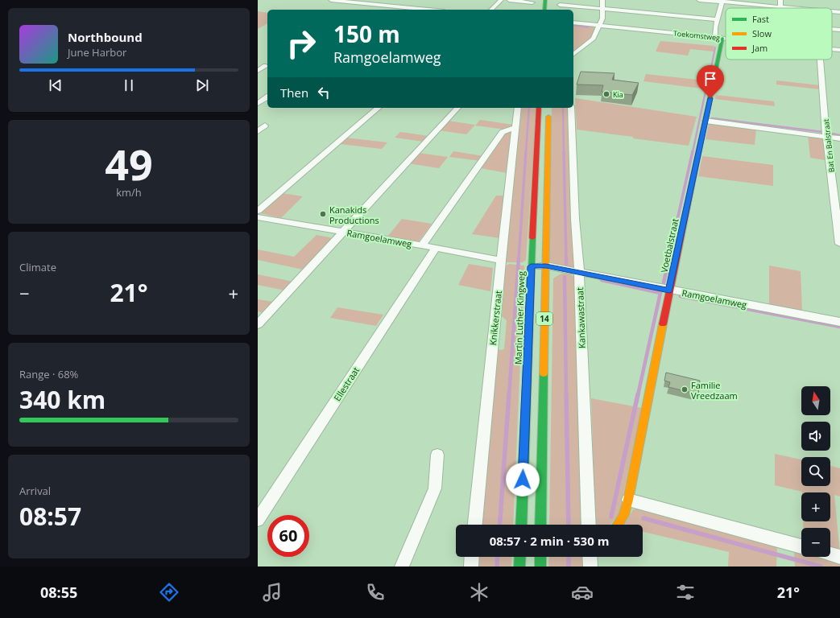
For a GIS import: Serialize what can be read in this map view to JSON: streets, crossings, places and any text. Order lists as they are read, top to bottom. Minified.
{"streets":{"main road":["Voetbalstraat","Martin Luther Kingweg","14"],"street":["Toekomstweg","Bat En Balstraat","Ramgoelamweg","Knikkerstraat","Kankawastraat","Ellestraat"]},"crossings":[["Toekomstweg","Voetbalstraat"],["Ramgoelamweg","Voetbalstraat"],["Ramgoelamweg","Knikkerstraat"],["Ramgoelamweg","Martin Luther Kingweg"],["Ramgoelamweg","Kankawastraat"],["Ramgoelamweg","14"],["Ramgoelamweg","Ellestraat"]],"places":["Kia","Kanakids Productions","Familie Vreedzaam"],"legend":["Fast","Slow","Jam"],"north":"top","page":{"turn":["150 m","Ramgoelamweg"],"song":["Northbound","June Harbor"],"then":"Then","tile":[["49","km/h"],"Climate",["Range · 68%","340 km"],["Arrival","08:57"]],"heat":["−","21°","+"],"map_buttons":["+","−"],"limit":"60","trip":"08:57 · 2 min · 530 m","tabs":["08:55","21°"]}}
